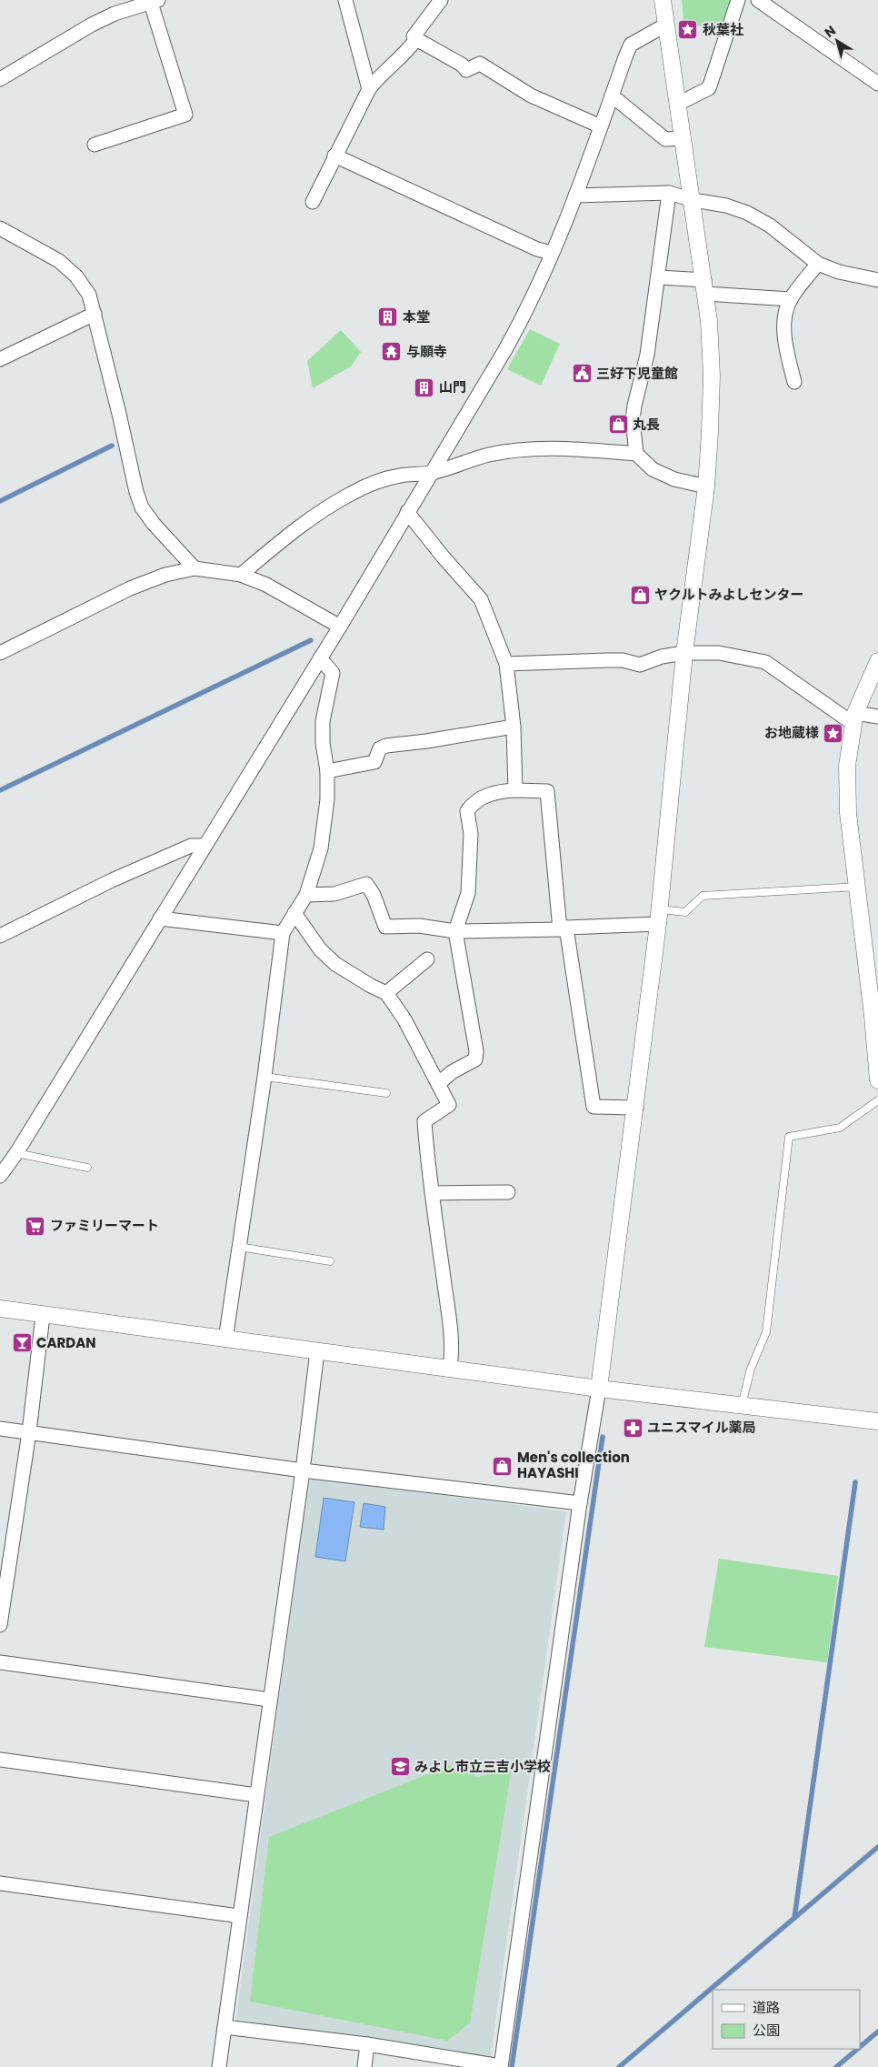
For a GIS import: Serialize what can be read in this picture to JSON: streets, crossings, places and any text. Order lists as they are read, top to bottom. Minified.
{"places":{"place":["秋葉社","お地蔵様"],"building":["本堂","山門"],"temple":["与願寺"],"public building":["三好下児童館"],"shop":["丸長","ヤクルトみよしセンター","Men's collection HAYASHI"],"supermarket":["ファミリーマート"],"bar":["CARDAN"],"pharmacy":["ユニスマイル薬局"],"school or university":["みよし市立三吉小学校"]},"legend":["道路","公園"],"north":"top left"}
